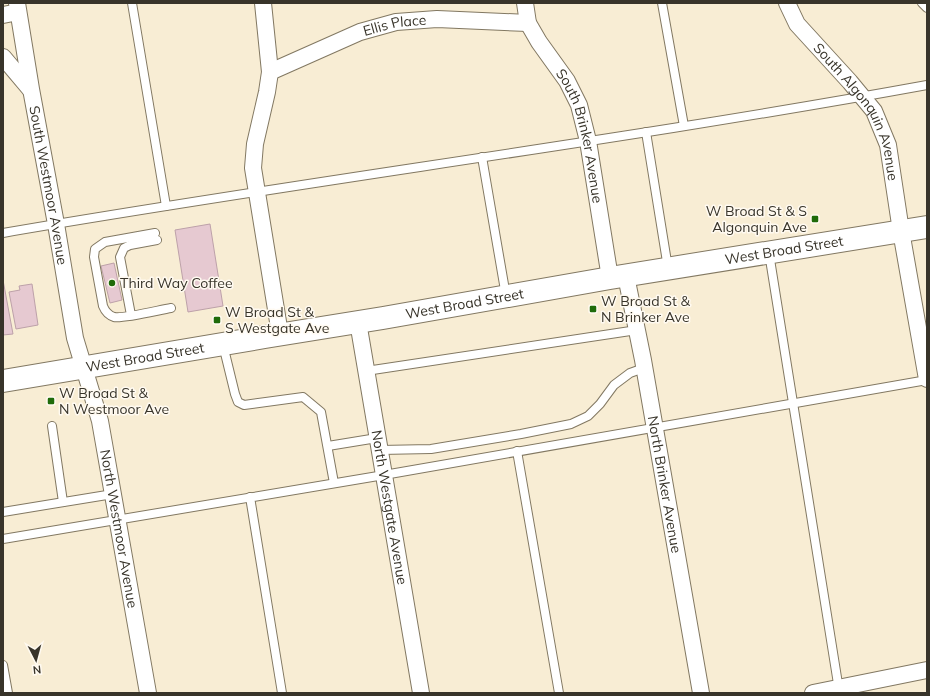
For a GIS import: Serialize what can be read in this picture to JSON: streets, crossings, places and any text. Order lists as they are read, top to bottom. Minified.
{"streets":{"main road":["West Broad Street"],"street":["Ellis Place","South Algonquin Avenue","South Brinker Avenue","South Westmoor Avenue","North Brinker Avenue","North Westgate Avenue","North Westmoor Avenue"]},"crossings":[["Ellis Place","South Brinker Avenue"],["South Algonquin Avenue","West Broad Street"],["South Brinker Avenue","West Broad Street"],["South Brinker Avenue","North Brinker Avenue"],["South Westmoor Avenue","West Broad Street"],["South Westmoor Avenue","North Westmoor Avenue"],["West Broad Street","North Brinker Avenue"],["West Broad Street","North Westgate Avenue"],["West Broad Street","North Westmoor Avenue"]],"places":{"transit":["W Broad St & S Algonquin Ave","W Broad St & N Brinker Ave","W Broad St & S Westgate Ave","W Broad St & N Westmoor Ave"],"other":["Third Way Coffee"]},"north":"bottom"}
